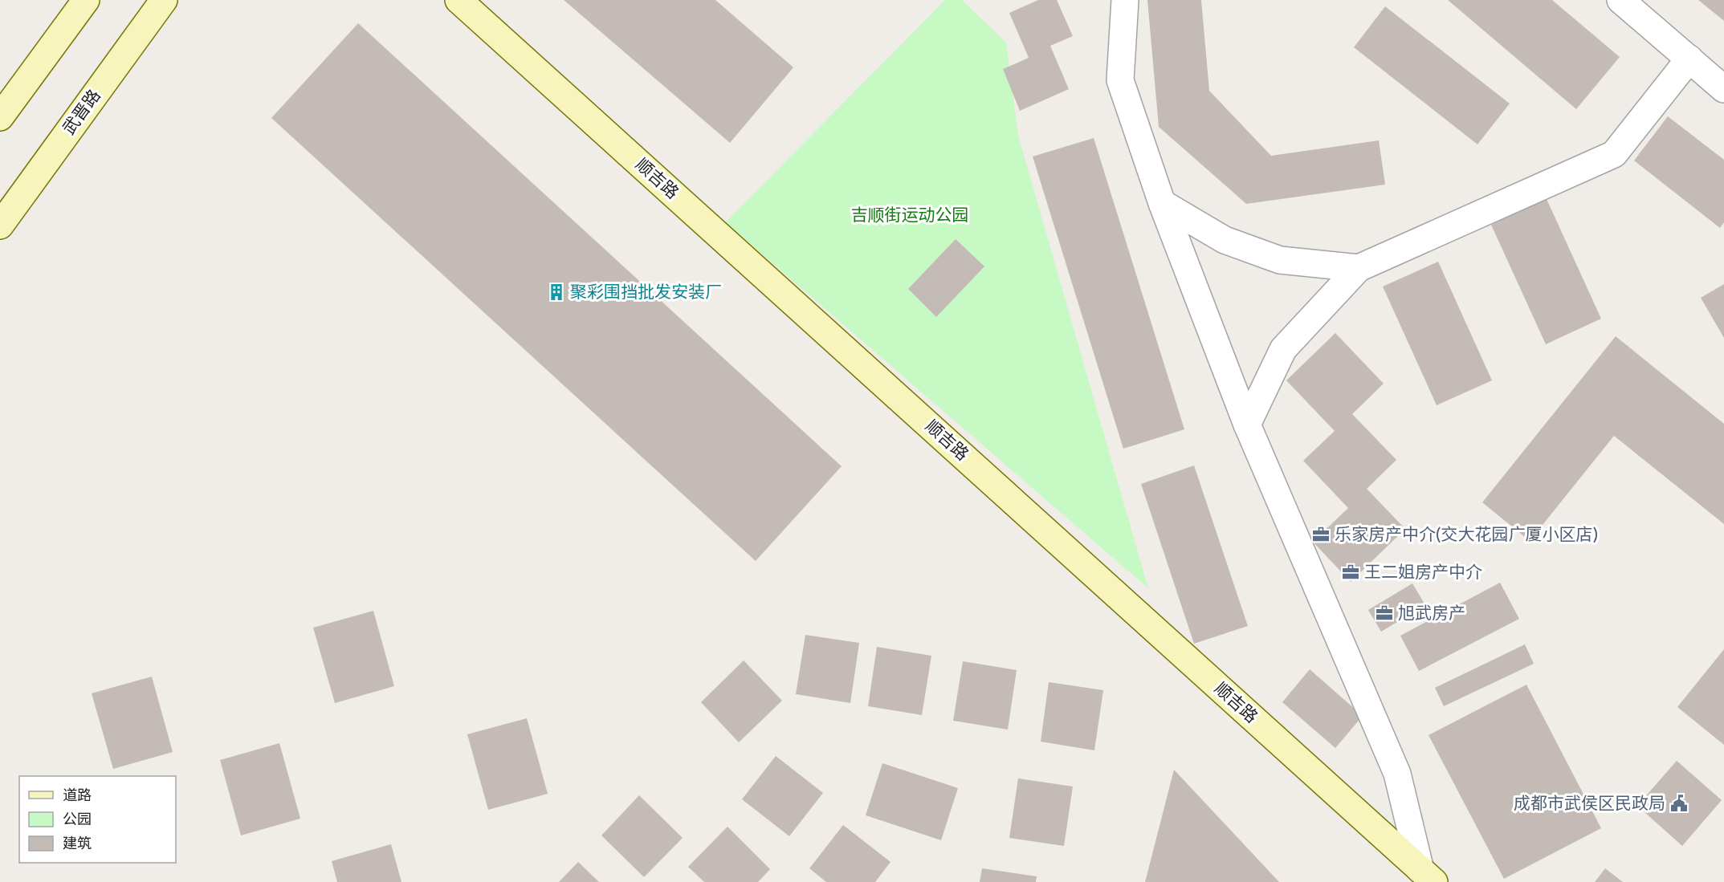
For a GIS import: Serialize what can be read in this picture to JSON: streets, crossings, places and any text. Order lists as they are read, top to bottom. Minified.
{"streets":{"street":["武晋路","顺吉路"]},"parks":["吉顺街运动公园"],"places":{"building":["聚彩围挡批发安装厂"],"office":["乐家房产中介(交大花园广厦小区店)","王二姐房产中介","旭武房产"],"public building":["成都市武侯区民政局"]},"legend":["道路","公园","建筑"]}
